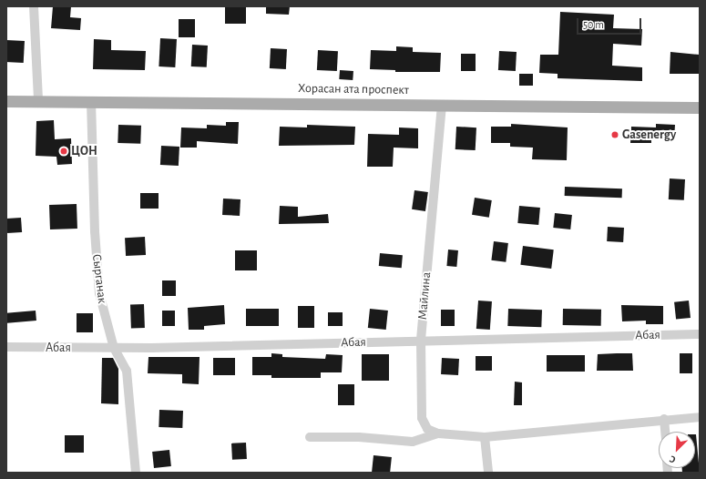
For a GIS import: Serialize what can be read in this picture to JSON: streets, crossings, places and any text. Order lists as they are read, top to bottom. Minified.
{"streets":{"main road":["Хорасан ата проспект"],"street":["Сырганак","Майлина","Абая"]},"crossings":[["Хорасан ата проспект","Сырганак"],["Хорасан ата проспект","Майлина"],["Сырганак","Абая"],["Майлина","Абая"]],"places":["Gasenergy","ЦОН"],"scale_bar":"50 m","north":"bottom left"}
